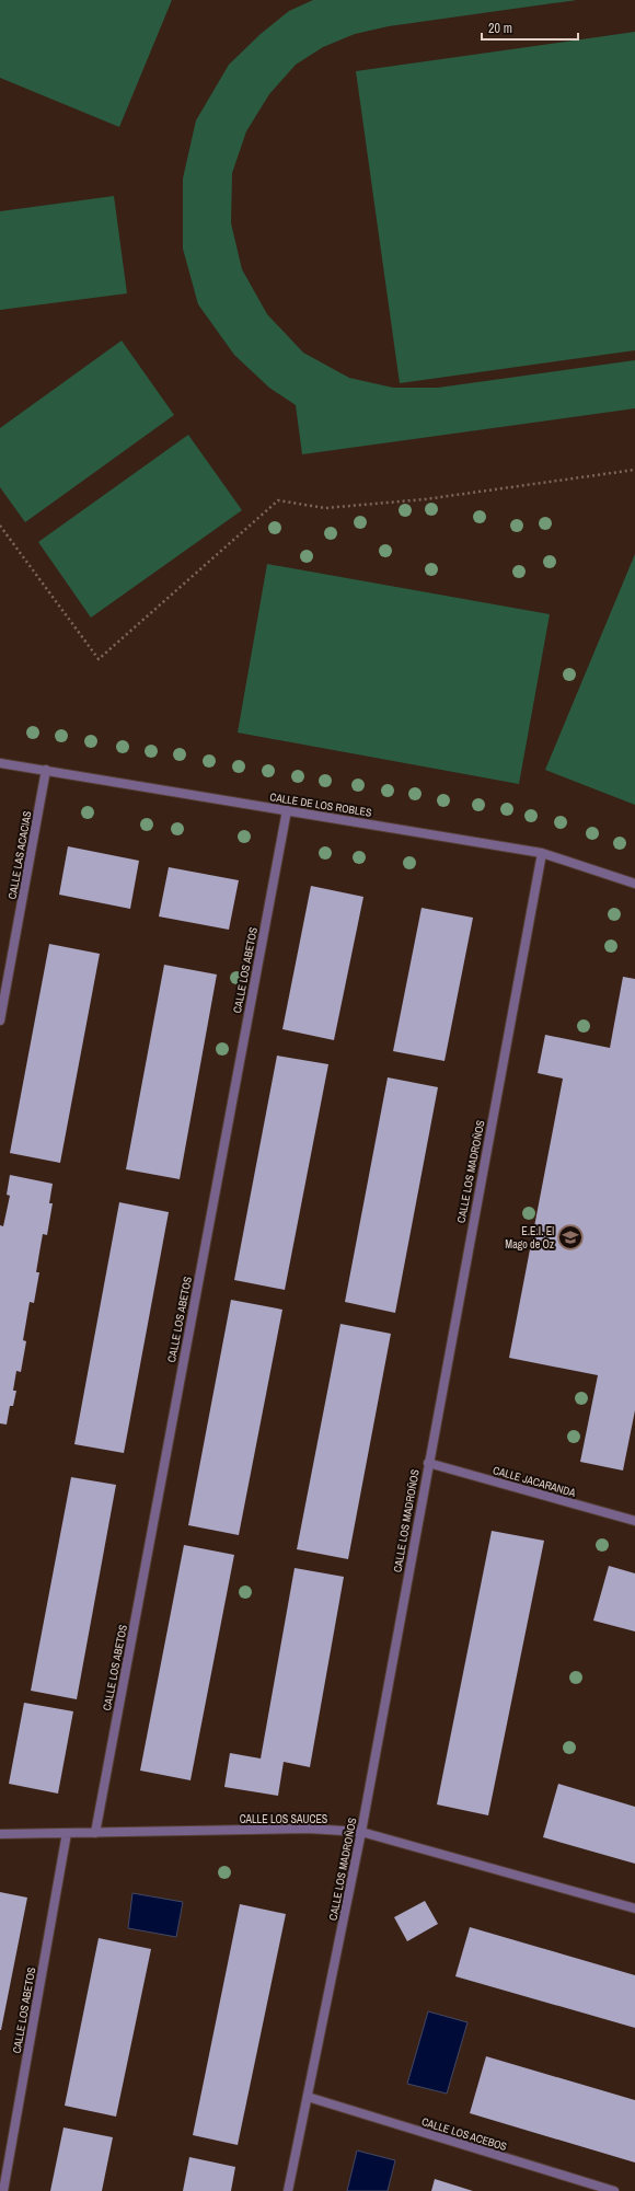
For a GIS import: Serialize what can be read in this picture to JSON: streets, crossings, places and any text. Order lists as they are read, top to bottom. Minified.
{"streets":{"street":["CALLE DE LOS ROBLES","CALLE LAS ACACIAS","CALLE LOS ABETOS","CALLE LOS MADROÑOS","CALLE JACARANDA","CALLE LOS SAUCES","CALLE LOS ACEBOS"]},"crossings":[["CALLE DE LOS ROBLES","CALLE LAS ACACIAS"],["CALLE DE LOS ROBLES","CALLE LOS ABETOS"],["CALLE DE LOS ROBLES","CALLE LOS MADROÑOS"],["CALLE LOS ABETOS","CALLE LOS SAUCES"],["CALLE LOS MADROÑOS","CALLE JACARANDA"],["CALLE LOS MADROÑOS","CALLE LOS SAUCES"],["CALLE LOS MADROÑOS","CALLE LOS ACEBOS"]],"places":{"school or university":["E.E.I. El Mago de Oz"]},"scale_bar":"20 m"}
